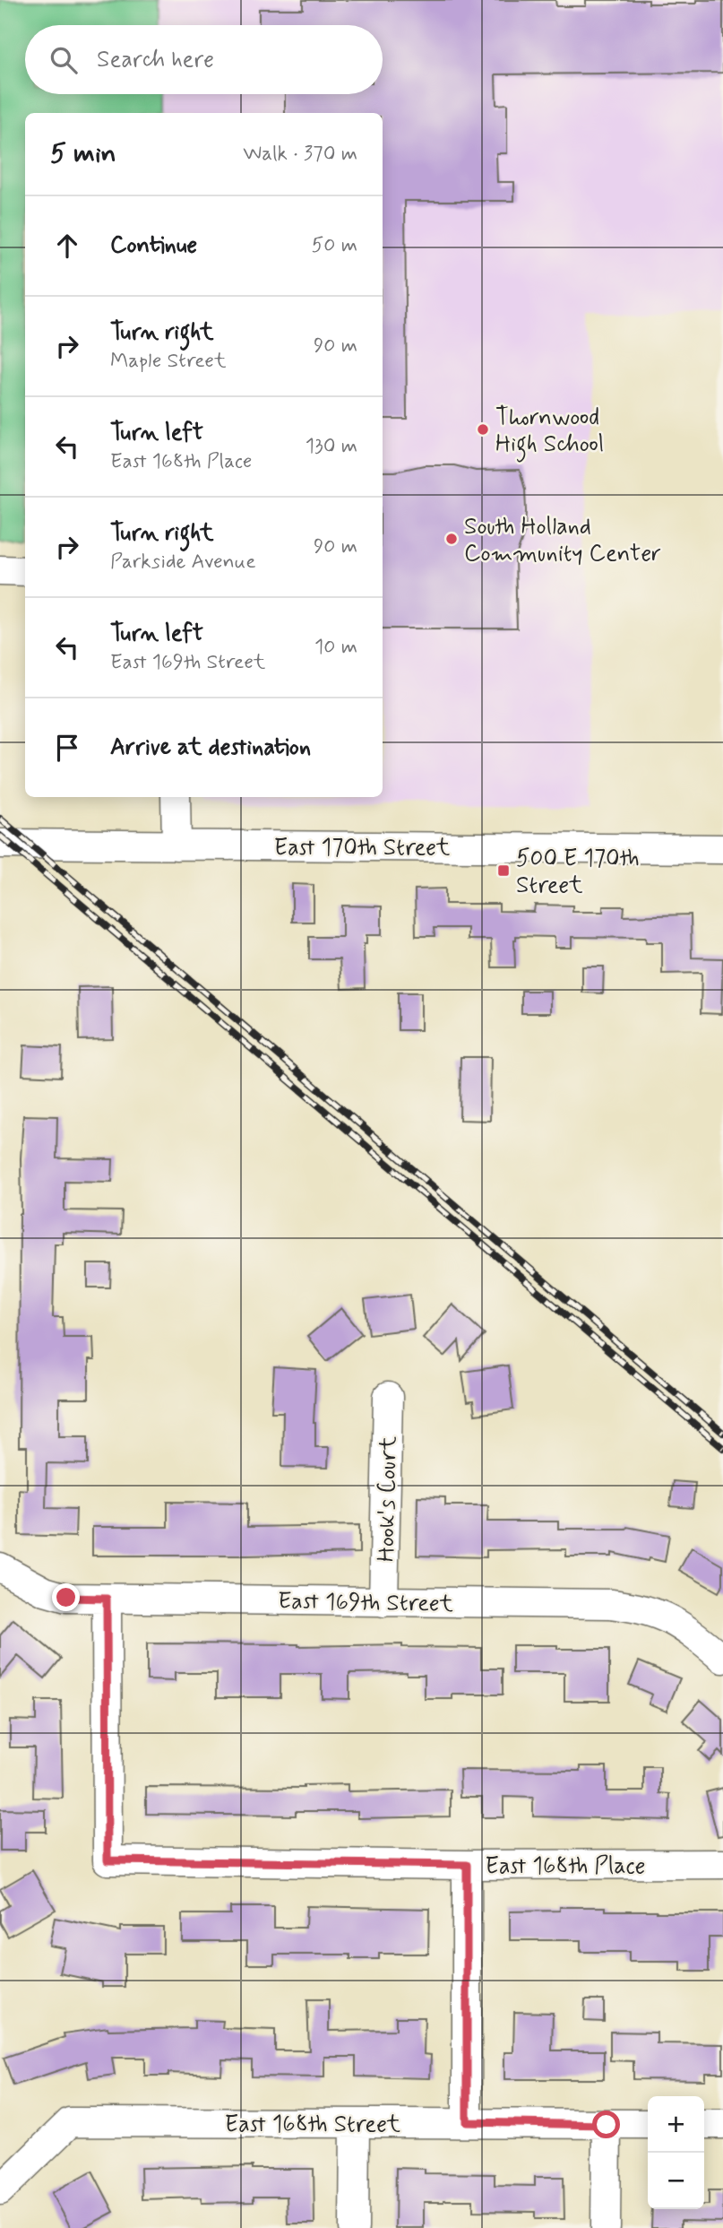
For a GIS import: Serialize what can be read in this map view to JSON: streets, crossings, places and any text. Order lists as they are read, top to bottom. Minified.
{"streets":{"street":["East 170th Street","Hook's Court","East 169th Street","East 168th Place","East 168th Street"]},"crossings":[["Hook's Court","East 169th Street"],["East 169th Street","East 168th Place"]],"places":{"other":["Thornwood High School","South Holland Community Center"],"transit":["500 E 170th Street"]},"page":{"search":"Search here","heading":["5 min","Walk · 370 m"],"list":[["Continue","50 m"],["Turn right","Maple Street","90 m"],["Turn left","East 168th Place","130 m"],["Turn right","Parkside Avenue","90 m"],["Turn left","East 169th Street","10 m"],"Arrive at destination"],"map_buttons":["+","−"]}}
